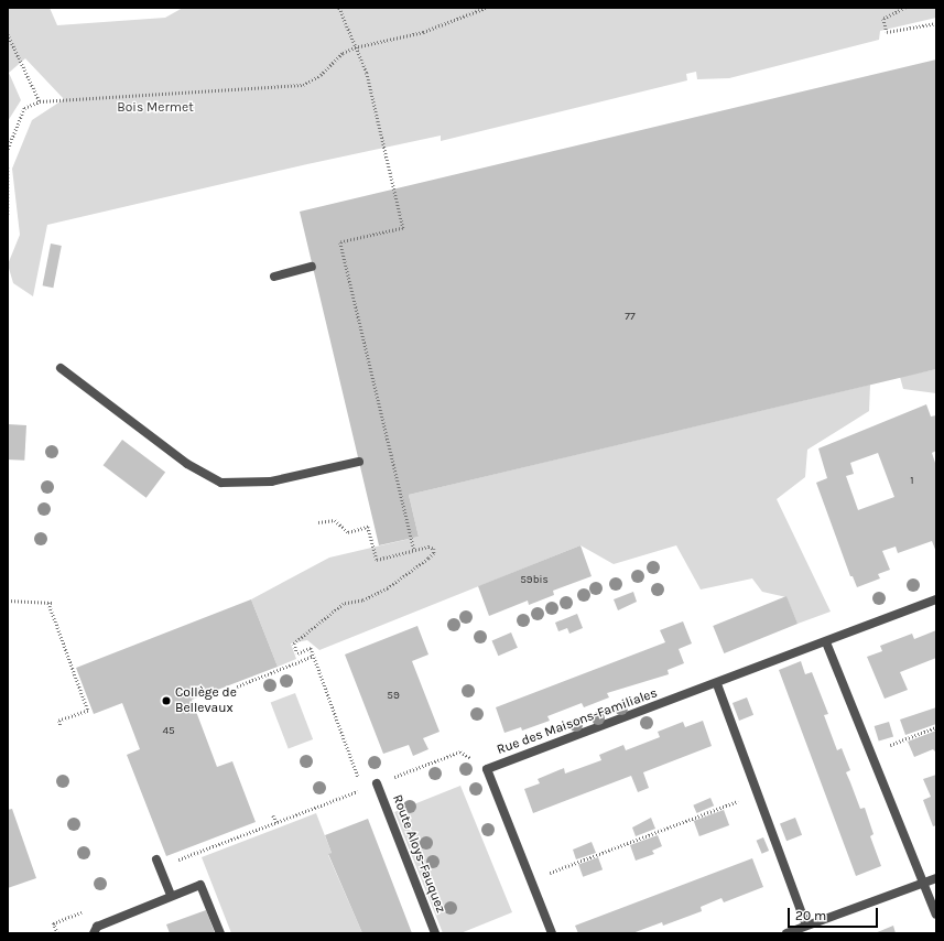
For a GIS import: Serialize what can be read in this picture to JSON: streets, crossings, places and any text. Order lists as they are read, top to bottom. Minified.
{"streets":{"street":["Rue des Maisons-Familiales","Route Aloys-Fauquez"]},"parks":["Bois Mermet"],"places":["Collège de Bellevaux"],"house_numbers":["77","1","59bis","59","45"],"scale_bar":"20 m"}
